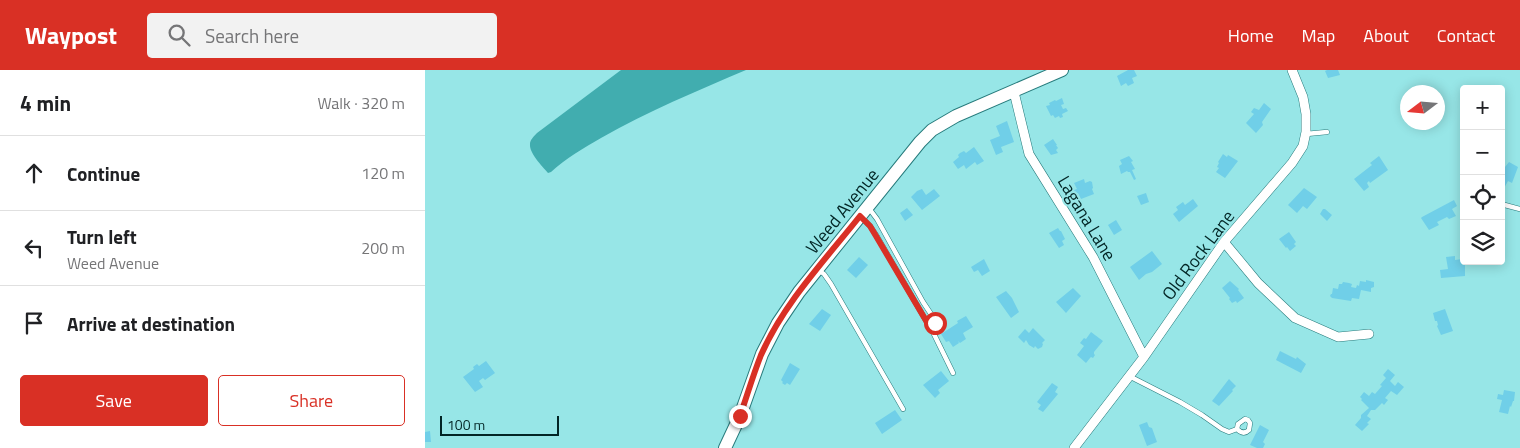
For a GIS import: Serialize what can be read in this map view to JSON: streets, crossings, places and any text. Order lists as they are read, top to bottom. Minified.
{"streets":{"main road":["Weed Avenue"],"street":["Lagana Lane","Old Rock Lane"]},"crossings":[["Weed Avenue","Lagana Lane"],["Lagana Lane","Old Rock Lane"]],"scale_bar":"100 m","north":"left","page":{"header":"Waypost","search":"Search here","nav":["Home","Map","About","Contact"],"heading":["4 min","Walk · 320 m"],"map_buttons":["+","−"],"list":[["Continue","120 m"],["Turn left","Weed Avenue","200 m"],"Arrive at destination"],"buttons":["Save","Share"],"scale":"100 m"}}
